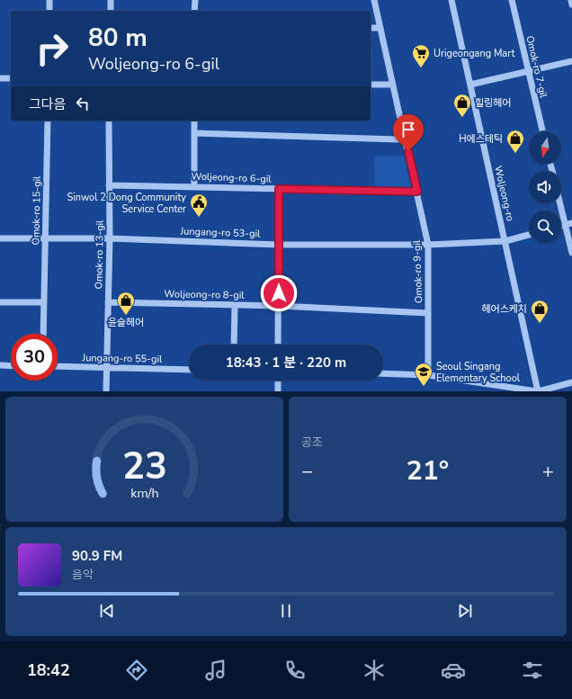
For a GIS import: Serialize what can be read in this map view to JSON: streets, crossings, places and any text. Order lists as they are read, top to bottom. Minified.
{"streets":{"street":["Omok-ro 7-gil","Woljeong-ro 6-gil","Woljeong-ro","Omok-ro 15-gil","Jungang-ro 53-gil","Omok-ro 13-gil","Omok-ro 9-gil","Woljeong-ro 8-gil","Jungang-ro 55-gil"]},"crossings":[["Woljeong-ro 6-gil","Omok-ro 13-gil"],["Woljeong-ro 6-gil","Omok-ro 9-gil"],["Woljeong-ro","Jungang-ro 53-gil"],["Omok-ro 15-gil","Jungang-ro 53-gil"],["Jungang-ro 53-gil","Omok-ro 13-gil"],["Jungang-ro 53-gil","Omok-ro 9-gil"],["Omok-ro 13-gil","Woljeong-ro 8-gil"],["Omok-ro 13-gil","Jungang-ro 55-gil"],["Omok-ro 9-gil","Woljeong-ro 8-gil"]],"places":{"supermarket":["Urigeongang Mart"],"shop":["힐링헤어","H에스테틱","윤슬헤어","헤어스케치"],"public building":["Sinwol 2 Dong Community Service Center"],"school or university":["Seoul Singang Elementary School"]},"north":"bottom","page":{"turn":["80 m","Woljeong-ro 6-gil"],"then":"그다음","limit":"30","trip":"18:43 · 1 분 · 220 m","tile":"공조","heat":["−","21°","+"],"song":["90.9 FM","음악"],"tabs":"18:42","gauge":["23","km/h"]}}
